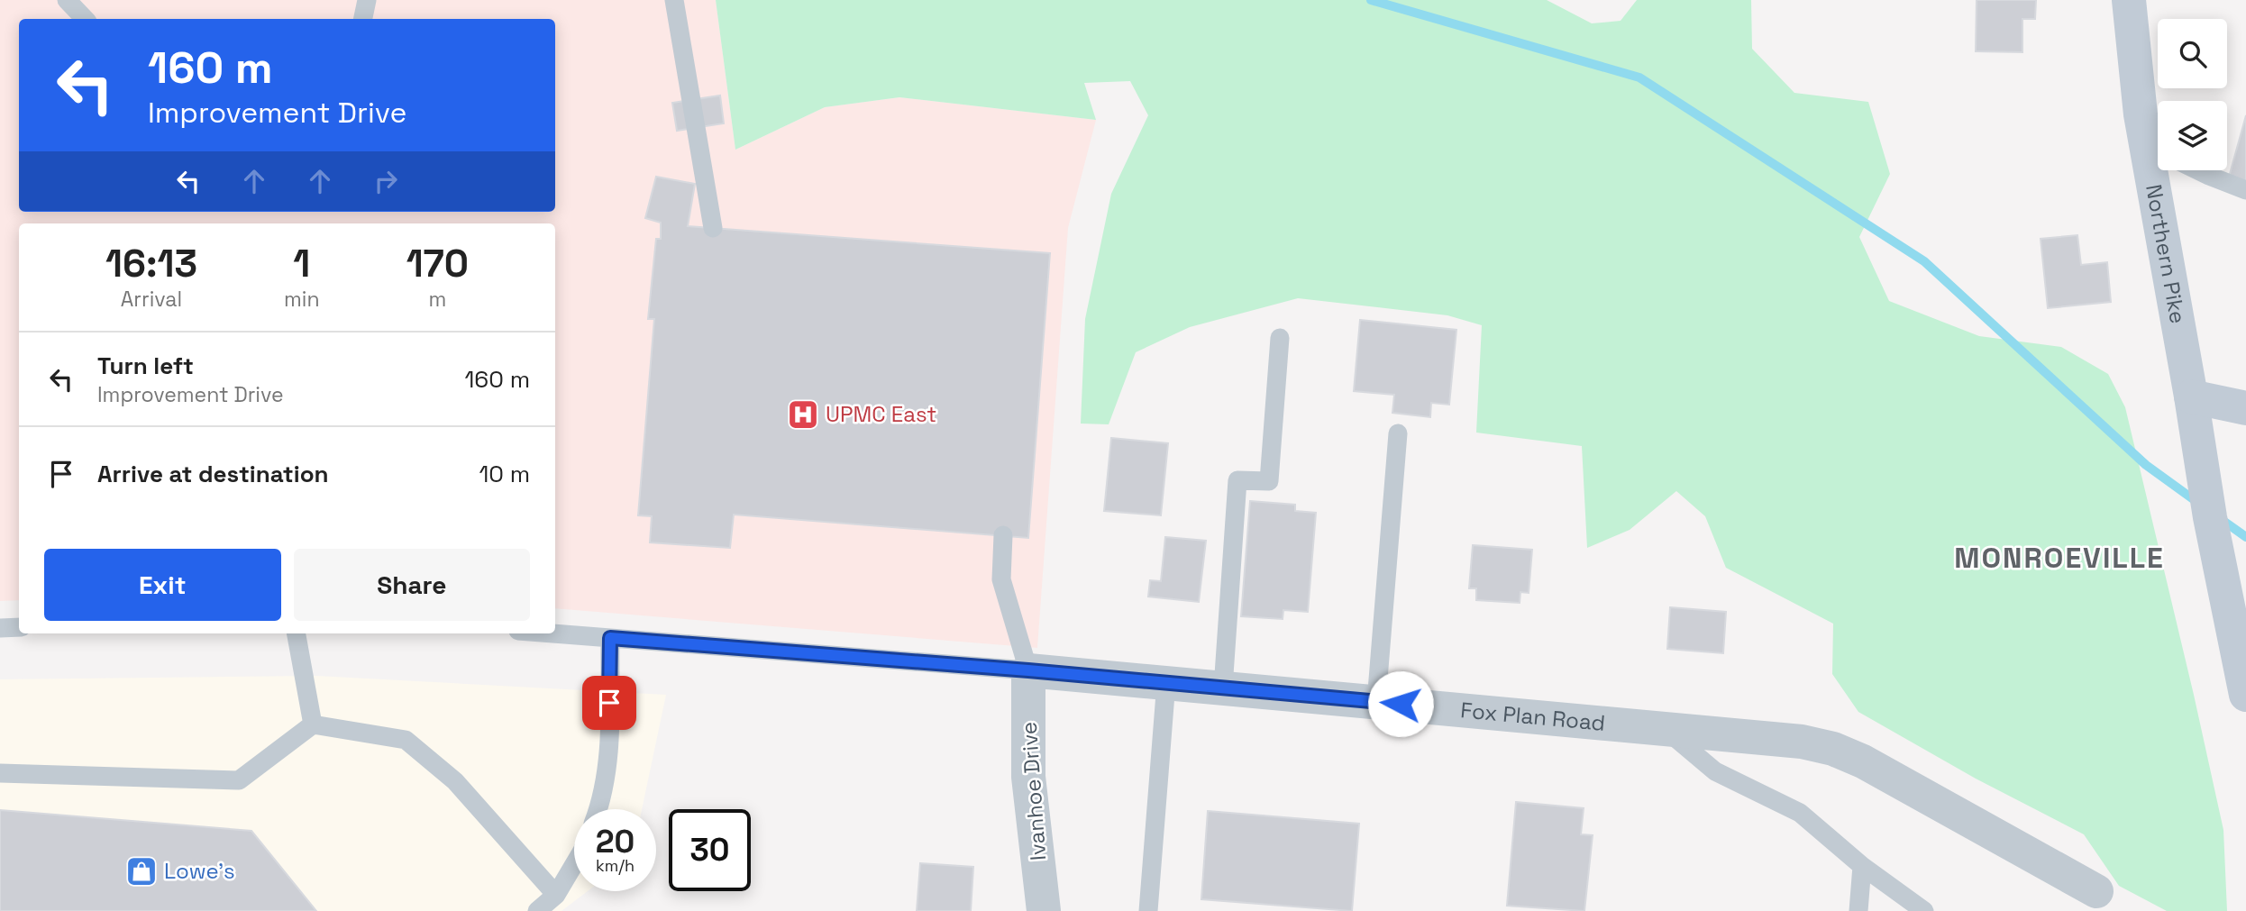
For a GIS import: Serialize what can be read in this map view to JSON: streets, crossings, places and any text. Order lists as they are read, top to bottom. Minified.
{"streets":{"main road":["Northern Pike"],"street":["Fox Plan Road","Ivanhoe Drive"]},"crossings":[["Fox Plan Road","Ivanhoe Drive"]],"districts":["MONROEVILLE"],"places":{"hospital":["UPMC East"],"shop":["Lowe's"]},"page":{"turn":["160 m","Improvement Drive"],"eta":["16:13","Arrival","1","min","170","m"],"list":[{"name":"Turn left","note":"Improvement Drive","value":"160 m"},{"name":"Arrive at destination","value":"10 m"}],"buttons":["Exit","Share"],"speed":"20 km/h","limit":"30"}}
